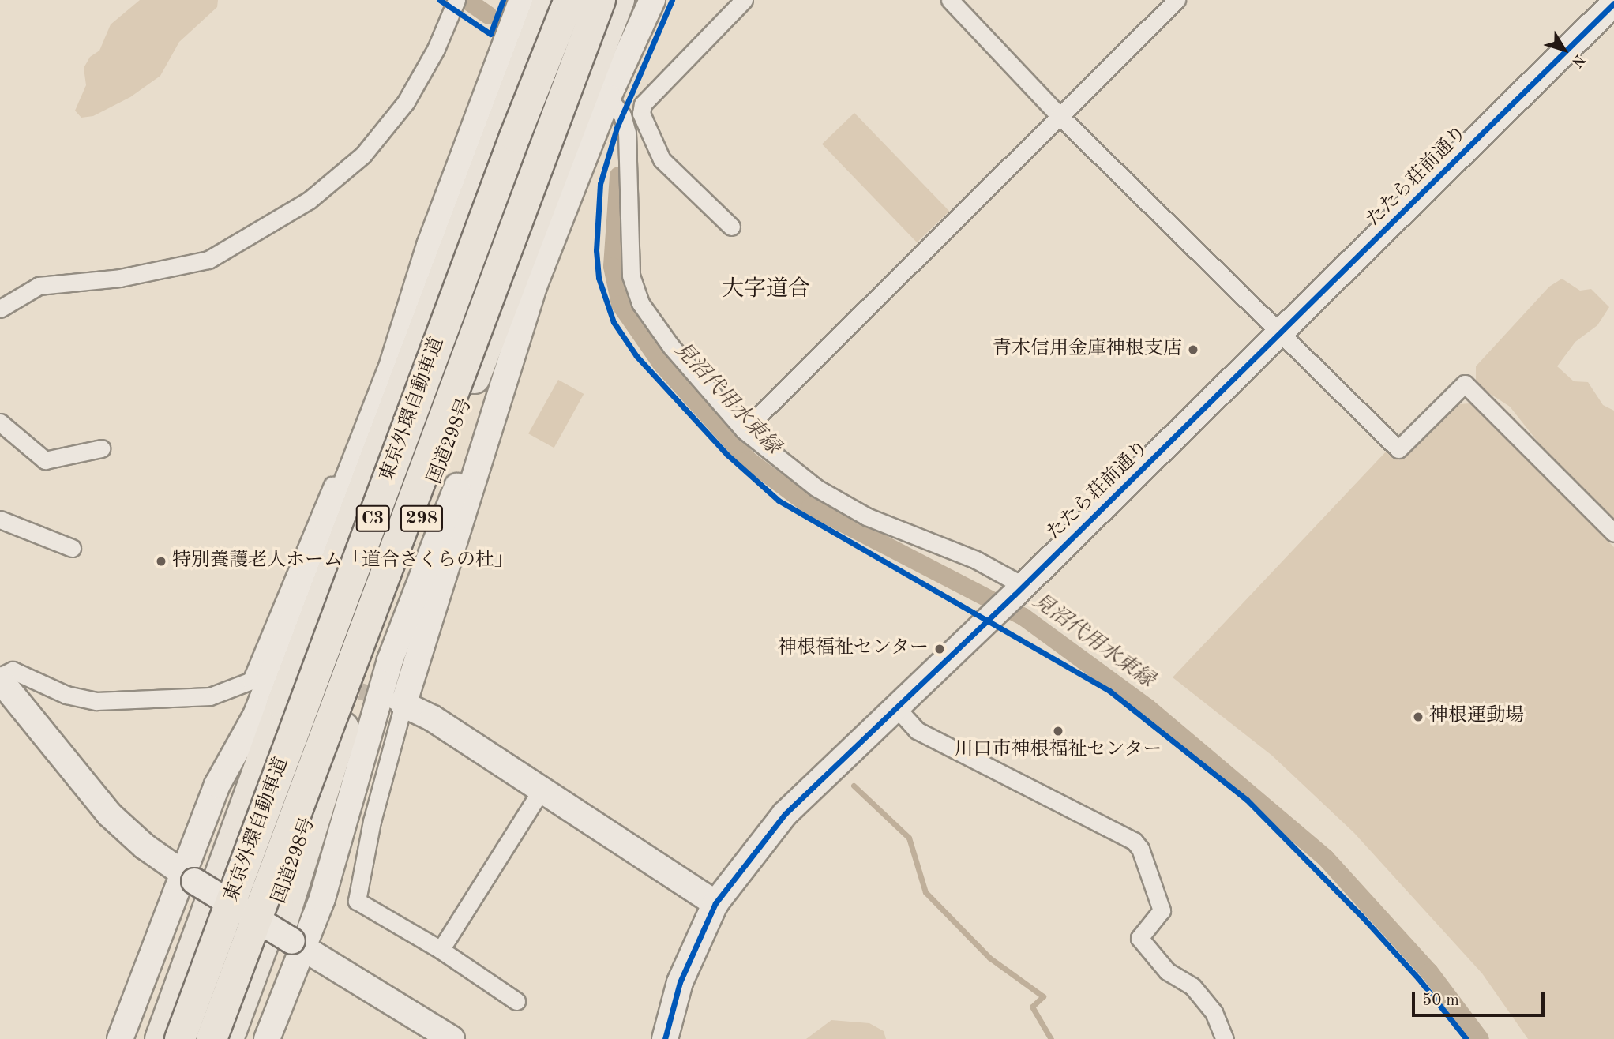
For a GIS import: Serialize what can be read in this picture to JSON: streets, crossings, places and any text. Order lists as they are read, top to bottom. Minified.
{"streets":{"highway":["東京外環自動車道","国道298号","C3","298"],"street":["たたら荘前通り"]},"districts":["大字道合"],"water":["見沼代用水東縁"],"places":["青木信用金庫神根支店","特別養護老人ホーム「道合さくらの杜」","神根福祉センター","神根運動場","川口市神根福祉センター"],"scale_bar":"50 m","north":"bottom right"}
